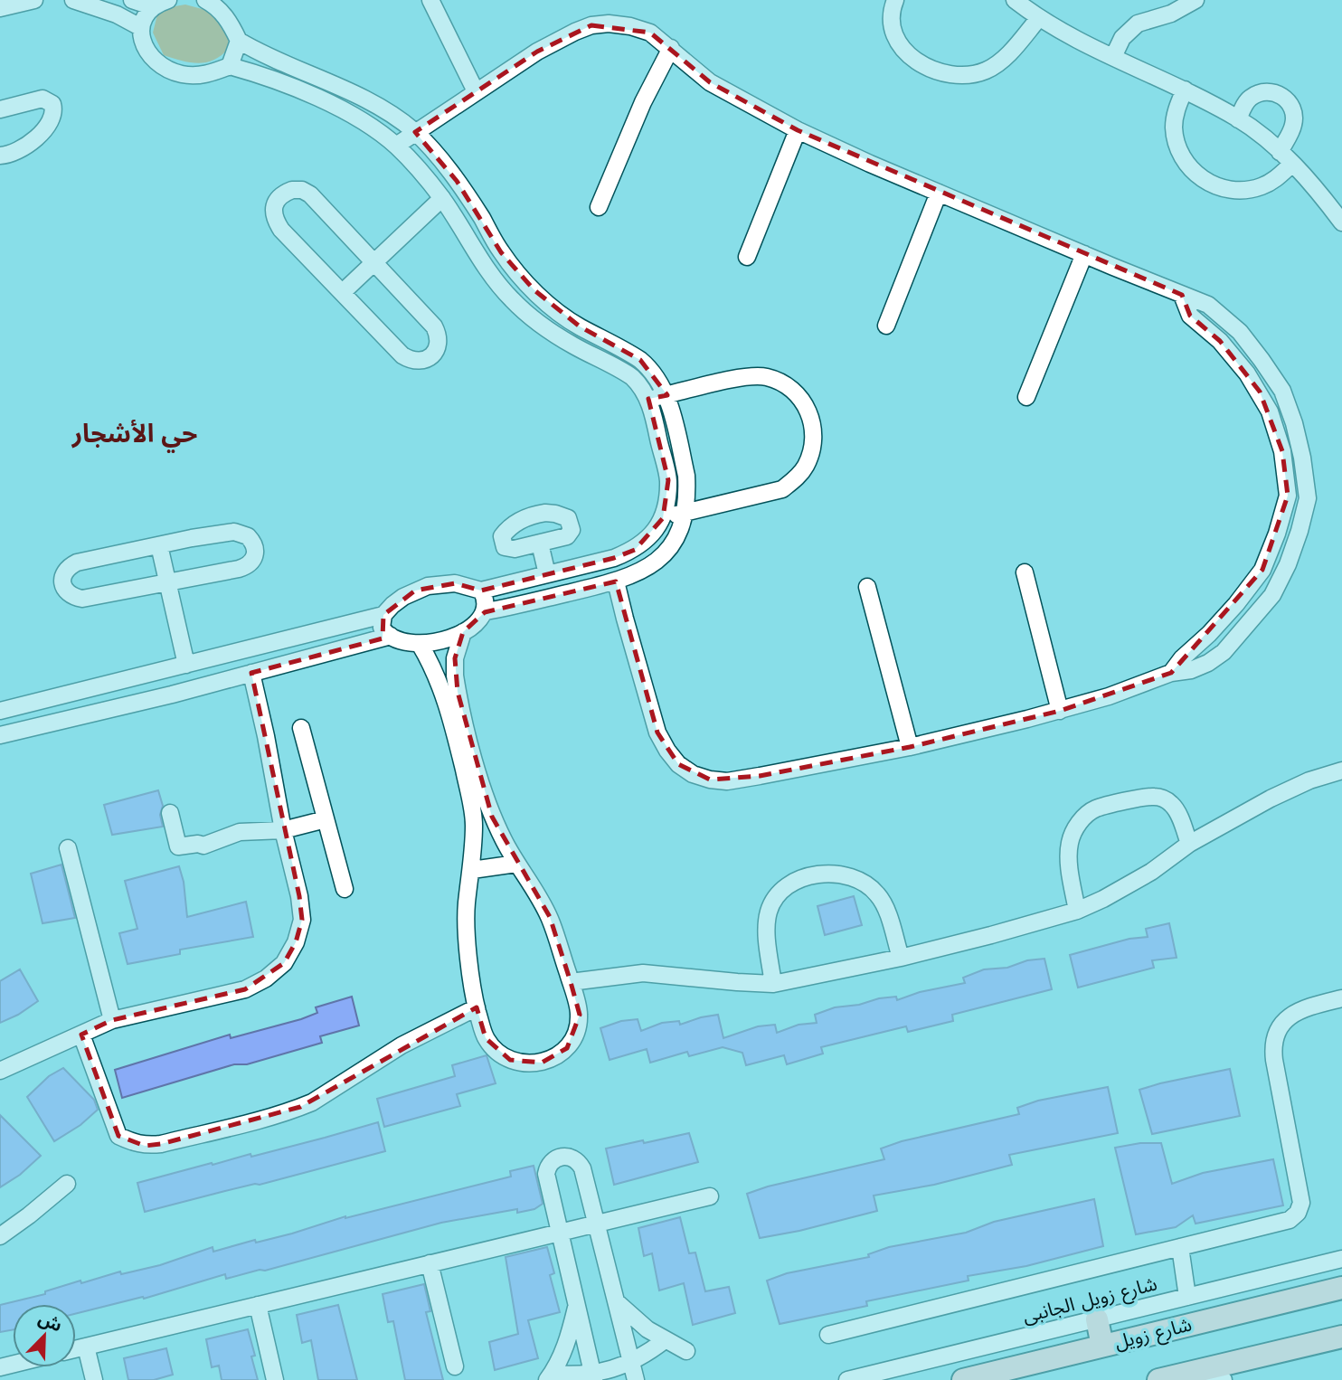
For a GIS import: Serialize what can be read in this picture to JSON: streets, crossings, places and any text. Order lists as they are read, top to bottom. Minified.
{"streets":{"main road":["شارع زويل"],"street":["شارع زويل الجانبى"]},"districts":["حي الأشجار"],"north":"top right"}
